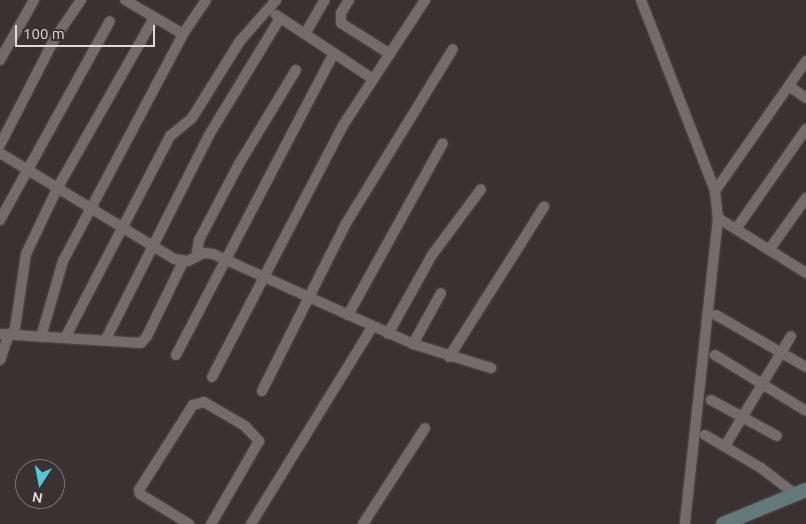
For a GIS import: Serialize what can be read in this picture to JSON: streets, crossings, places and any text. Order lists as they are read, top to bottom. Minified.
{"scale_bar":"100 m","north":"bottom"}
